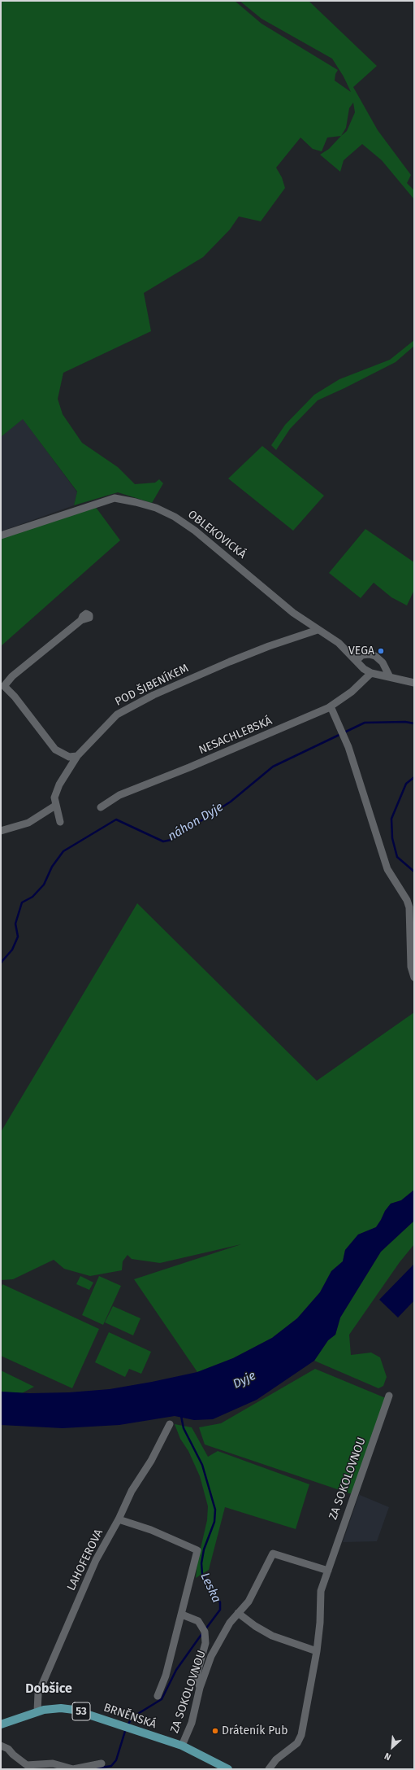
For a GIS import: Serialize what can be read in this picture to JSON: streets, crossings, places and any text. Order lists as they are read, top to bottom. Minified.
{"streets":{"main road":["53","BRNĚNSKÁ"],"street":["OBLEKOVICKÁ","POD ŠIBENÍKEM","NESACHLEBSKÁ","ZA SOKOLOVNOU","LAHOFEROVA"]},"crossings":[["OBLEKOVICKÁ","POD ŠIBENÍKEM"],["OBLEKOVICKÁ","NESACHLEBSKÁ"],["ZA SOKOLOVNOU","BRNĚNSKÁ"],["LAHOFEROVA","BRNĚNSKÁ"]],"districts":["Dobšice"],"water":["náhon Dyje","Dyje","Leska"],"places":["VEGA","Dráteník Pub"],"north":"bottom left"}
